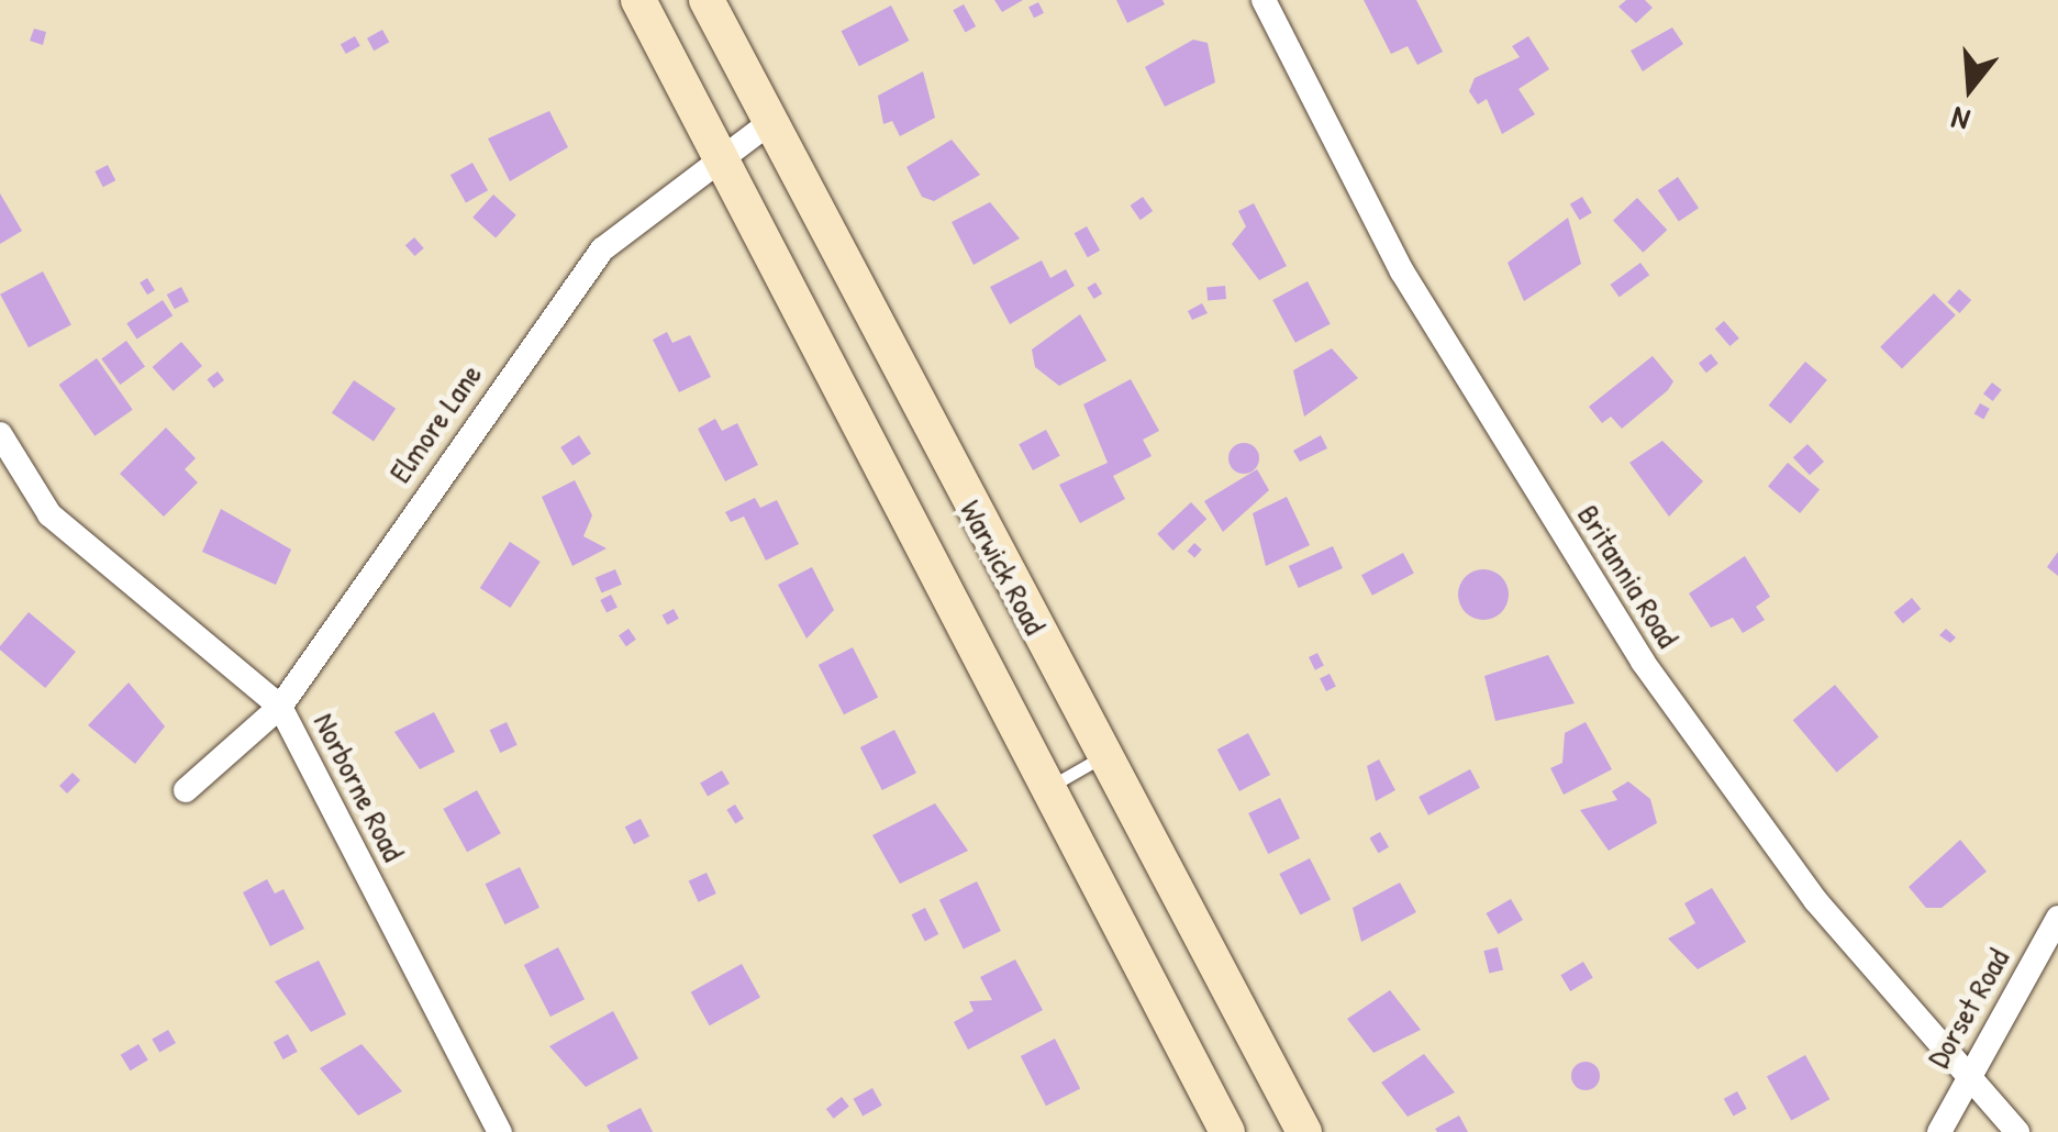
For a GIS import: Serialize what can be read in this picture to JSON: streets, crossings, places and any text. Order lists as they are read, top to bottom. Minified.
{"streets":{"main road":["Warwick Road"],"street":["Elmore Lane","Britannia Road","Norborne Road","Dorset Road"]},"crossings":[["Elmore Lane","Warwick Road"],["Elmore Lane","Norborne Road"],["Britannia Road","Dorset Road"]],"north":"bottom"}
